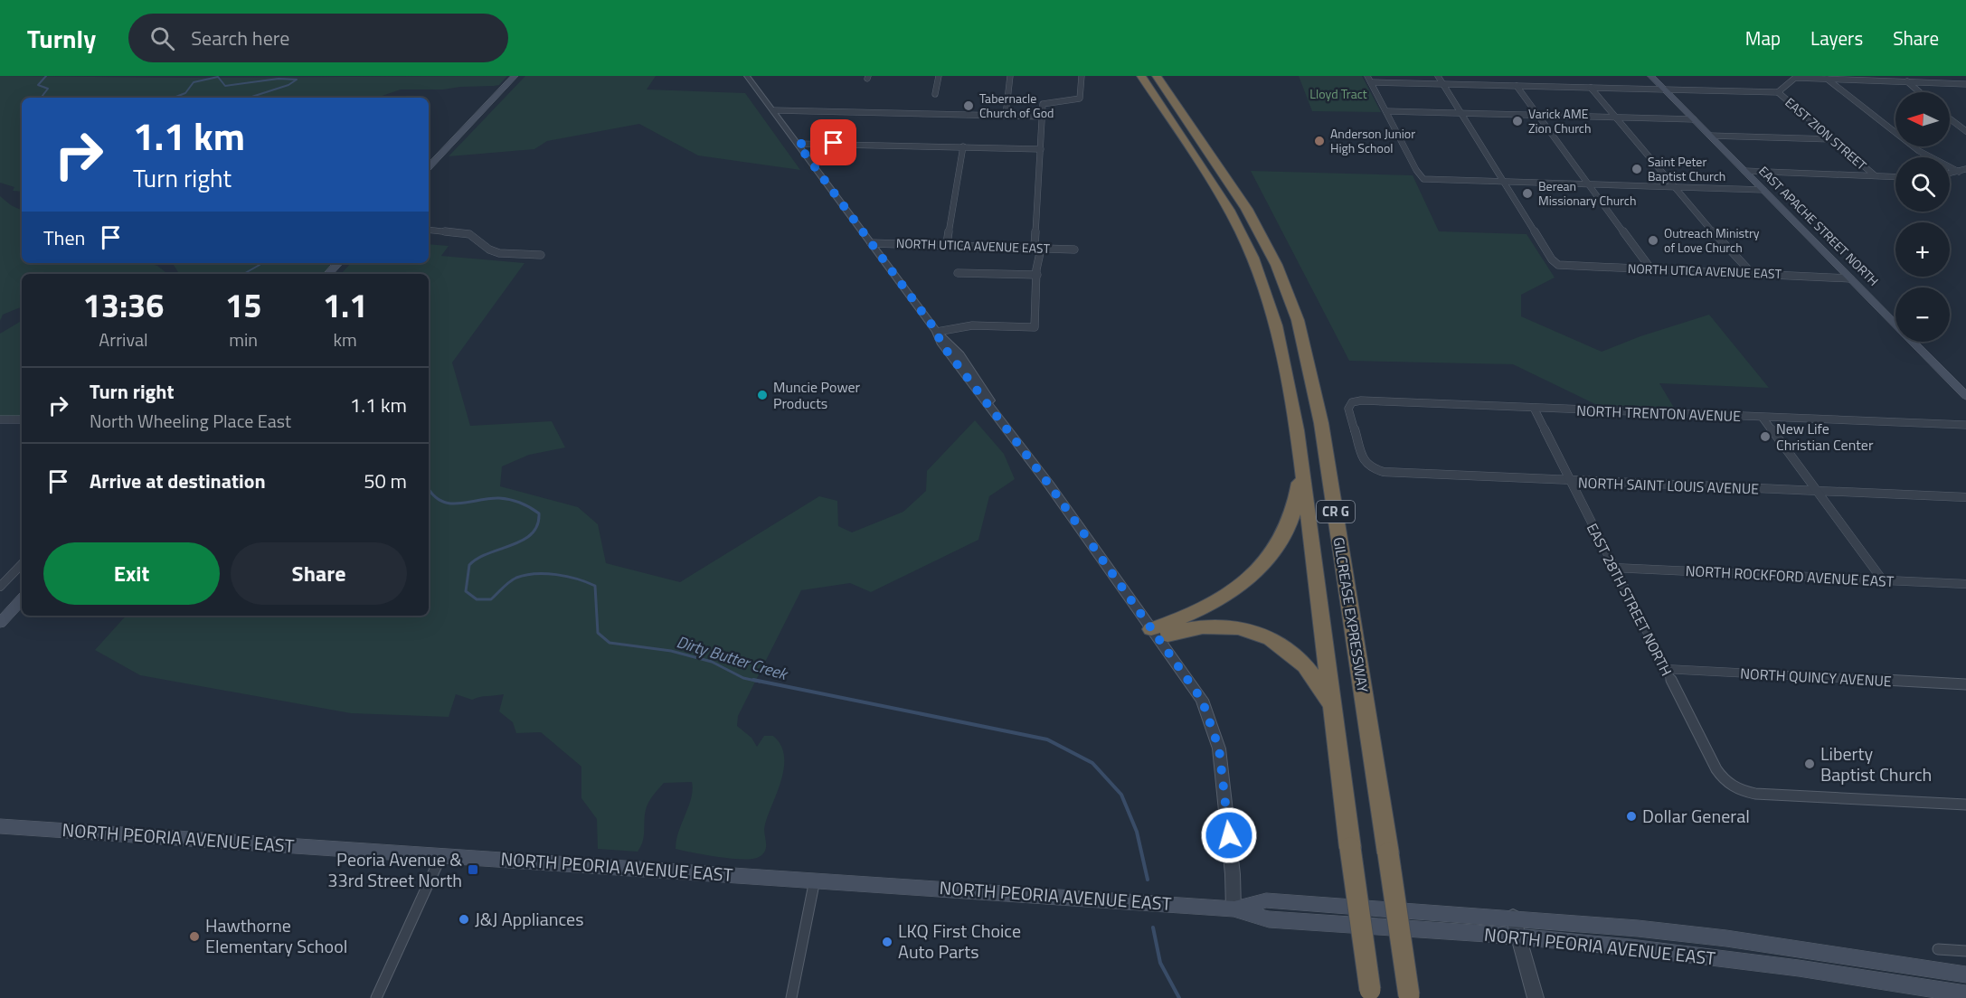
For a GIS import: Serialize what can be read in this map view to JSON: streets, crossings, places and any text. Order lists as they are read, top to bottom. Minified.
{"streets":{"highway":["CR G","GILCREASE EXPRESSWAY"],"main road":["EAST APACHE STREET NORTH","NORTH PEORIA AVENUE EAST"],"street":["EAST ZION STREET","NORTH UTICA AVENUE EAST","NORTH TRENTON AVENUE","NORTH SAINT LOUIS AVENUE","NORTH ROCKFORD AVENUE EAST","EAST 28TH STREET NORTH","NORTH QUINCY AVENUE"]},"crossings":[["EAST APACHE STREET NORTH","NORTH UTICA AVENUE EAST"],["NORTH TRENTON AVENUE","NORTH SAINT LOUIS AVENUE"],["NORTH TRENTON AVENUE","EAST 28TH STREET NORTH"],["NORTH SAINT LOUIS AVENUE","EAST 28TH STREET NORTH"],["NORTH ROCKFORD AVENUE EAST","EAST 28TH STREET NORTH"],["EAST 28TH STREET NORTH","NORTH QUINCY AVENUE"]],"water":["Dirty Butter Creek"],"parks":["Lloyd Tract"],"places":{"other":["Tabernacle Church of God","Varick AME Zion Church","Anderson Junior High School","Saint Peter Baptist Church","Berean Missionary Church","Outreach Ministry of Love Church","Muncie Power Products","New Life Christian Center","Liberty Baptist Church","Dollar General","J&J Appliances","Hawthorne Elementary School","LKQ First Choice Auto Parts"],"transit":["Peoria Avenue & 33rd Street North"]},"north":"left","page":{"header":"Turnly","search":"Search here","nav":["Map","Layers","Share"],"map_buttons":["+","−"],"turn":["1.1 km","Turn right"],"then":"Then","eta":["13:36","Arrival","15","min","1.1","km"],"list":[{"name":"Turn right","note":"North Wheeling Place East","value":"1.1 km"},{"name":"Arrive at destination","value":"50 m"}],"buttons":["Exit","Share"]}}
